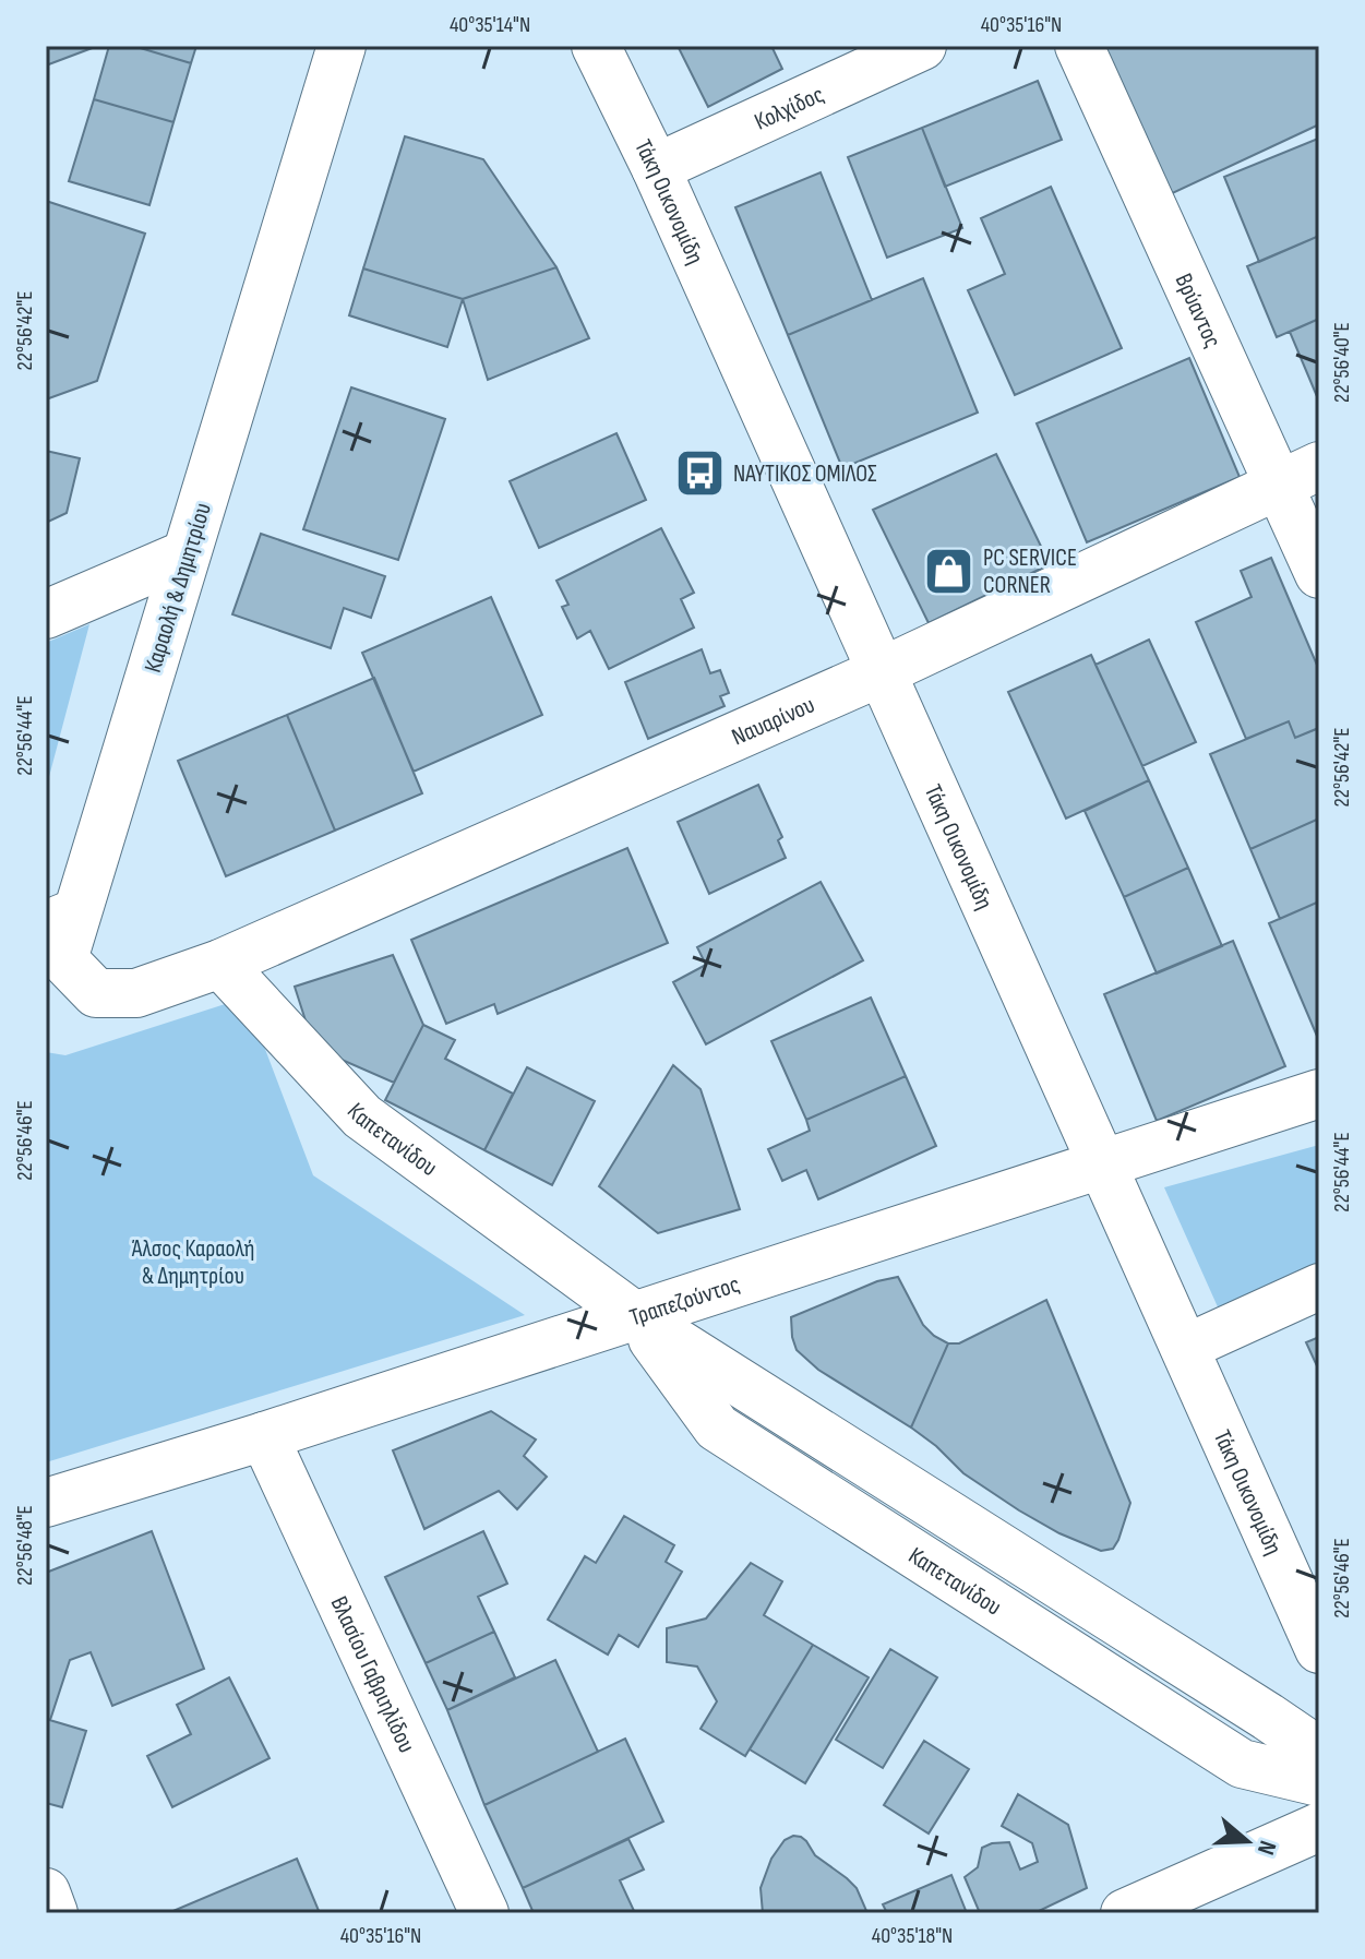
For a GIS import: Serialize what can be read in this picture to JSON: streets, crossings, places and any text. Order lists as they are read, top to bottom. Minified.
{"streets":{"street":["Κολχίδος","Τάκη Οικονομίδη","Βρύαντος","Καραολή & Δημητρίου","Ναυαρίνου","Καπετανίδου","Τραπεζούντος","Βλασίου Γαβριηλίδου"]},"crossings":[["Κολχίδος","Τάκη Οικονομίδη"],["Τάκη Οικονομίδη","Ναυαρίνου"],["Τάκη Οικονομίδη","Τραπεζούντος"],["Βρύαντος","Ναυαρίνου"],["Καραολή & Δημητρίου","Ναυαρίνου"],["Καραολή & Δημητρίου","Καπετανίδου"],["Ναυαρίνου","Καπετανίδου"],["Καπετανίδου","Τραπεζούντος"],["Τραπεζούντος","Βλασίου Γαβριηλίδου"]],"parks":["Άλσος Καραολή & Δημητρίου"],"places":{"bus stop":["ΝΑΥΤΙΚΟΣ ΟΜΙΛΟΣ"],"shop":["PC SERVICE CORNER"]},"north":"right","coordinates":["40°35'14\"N","40°35'16\"N","22°56'42\"E","22°56'40\"E","22°56'44\"E","22°56'46\"E","22°56'48\"E","40°35'18\"N"]}
